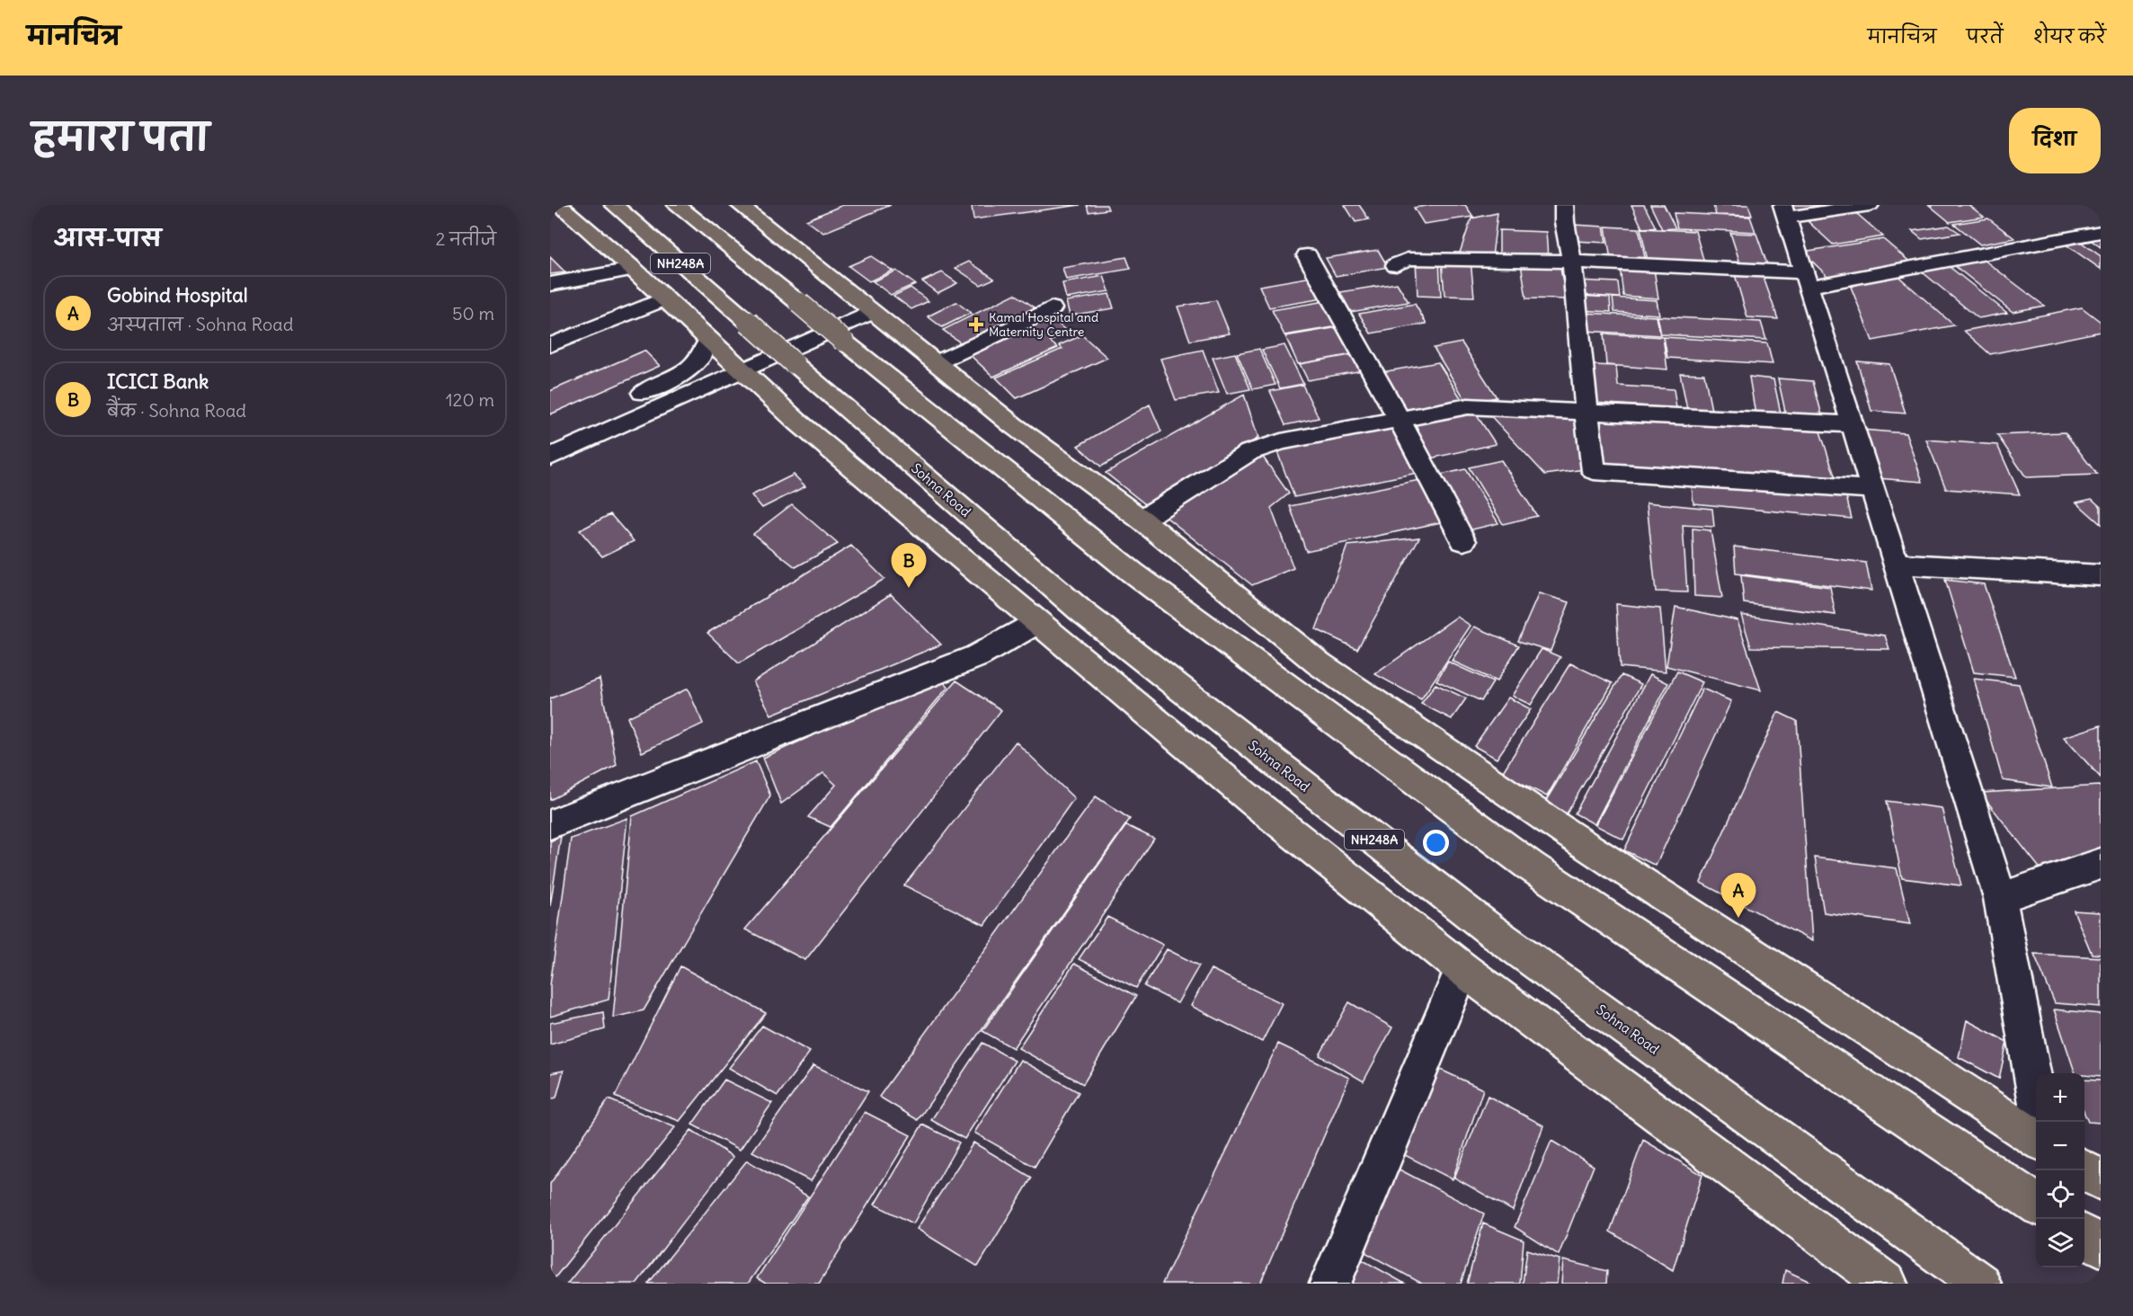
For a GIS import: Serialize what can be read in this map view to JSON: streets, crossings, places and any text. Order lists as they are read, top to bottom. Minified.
{"streets":{"main road":["NH248A","Sohna Road"]},"places":{"health":["Kamal Hospital and Maternity Centre"]},"page":{"header":"मानचित्र","nav":["मानचित्र","परतें","शेयर करें"],"title":"हमारा पता","buttons":"दिशा","heading":["आस-पास","2 नतीजे"],"list":[{"mark":"A","name":"Gobind Hospital","note":"अस्पताल · Sohna Road","value":"50 m"},{"mark":"B","name":"ICICI Bank","note":"बैंक · Sohna Road","value":"120 m"}],"pins":["B","A"],"map_buttons":["+","−"]}}
